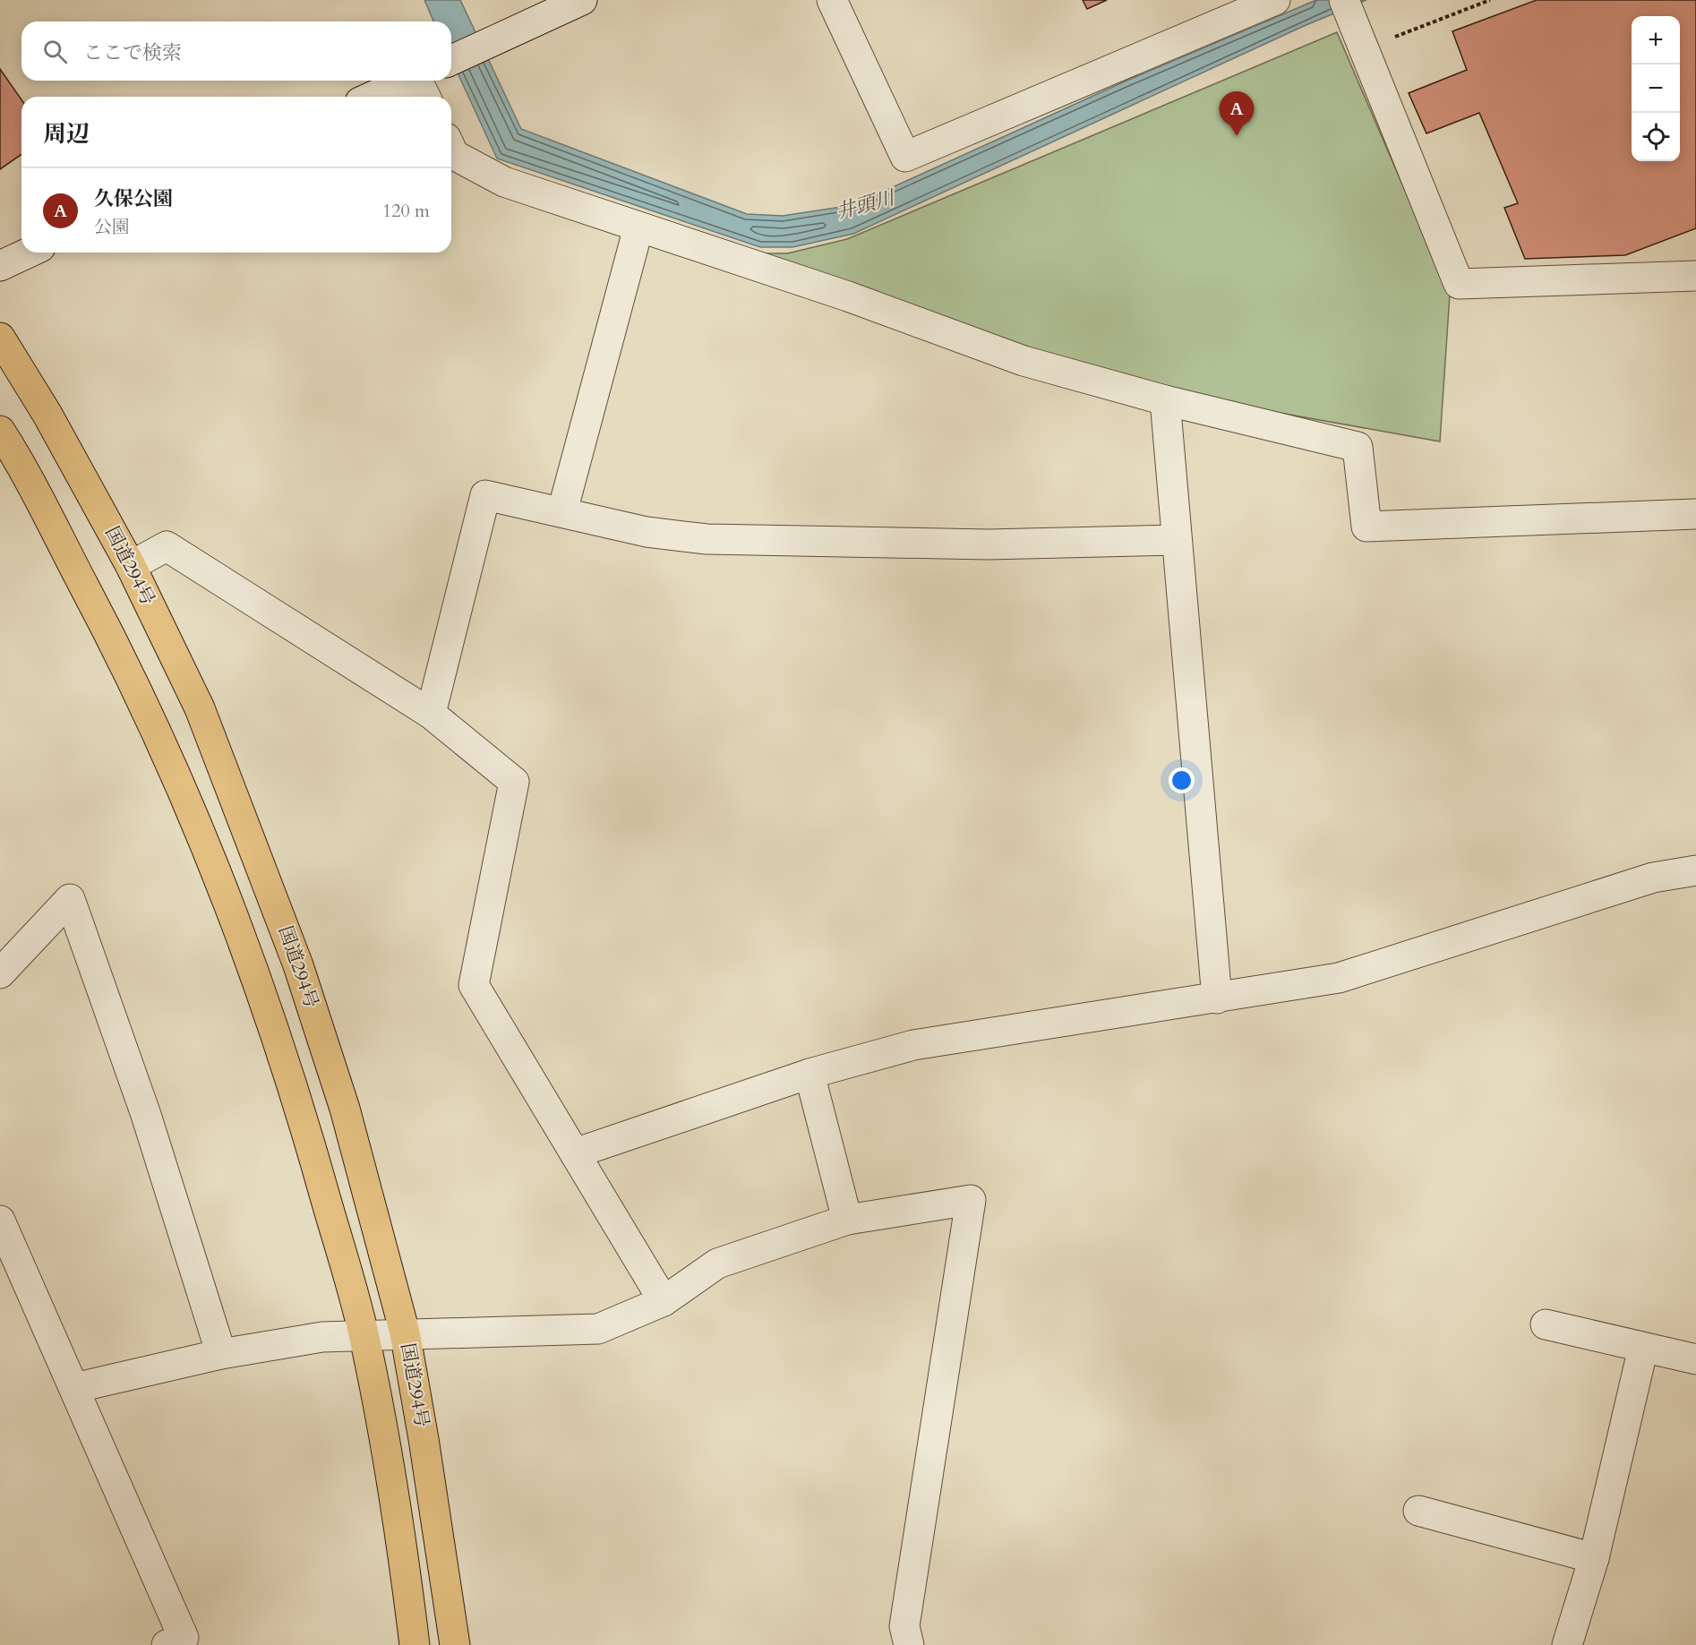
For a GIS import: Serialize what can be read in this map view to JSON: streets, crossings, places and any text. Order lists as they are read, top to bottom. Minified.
{"streets":{"highway":["国道294号"]},"water":["井頭川"],"page":{"map_buttons":["+","−"],"search":"ここで検索","pins":"A","heading":"周辺","list":[{"mark":"A","name":"久保公園","note":"公園","value":"120 m"}]}}
